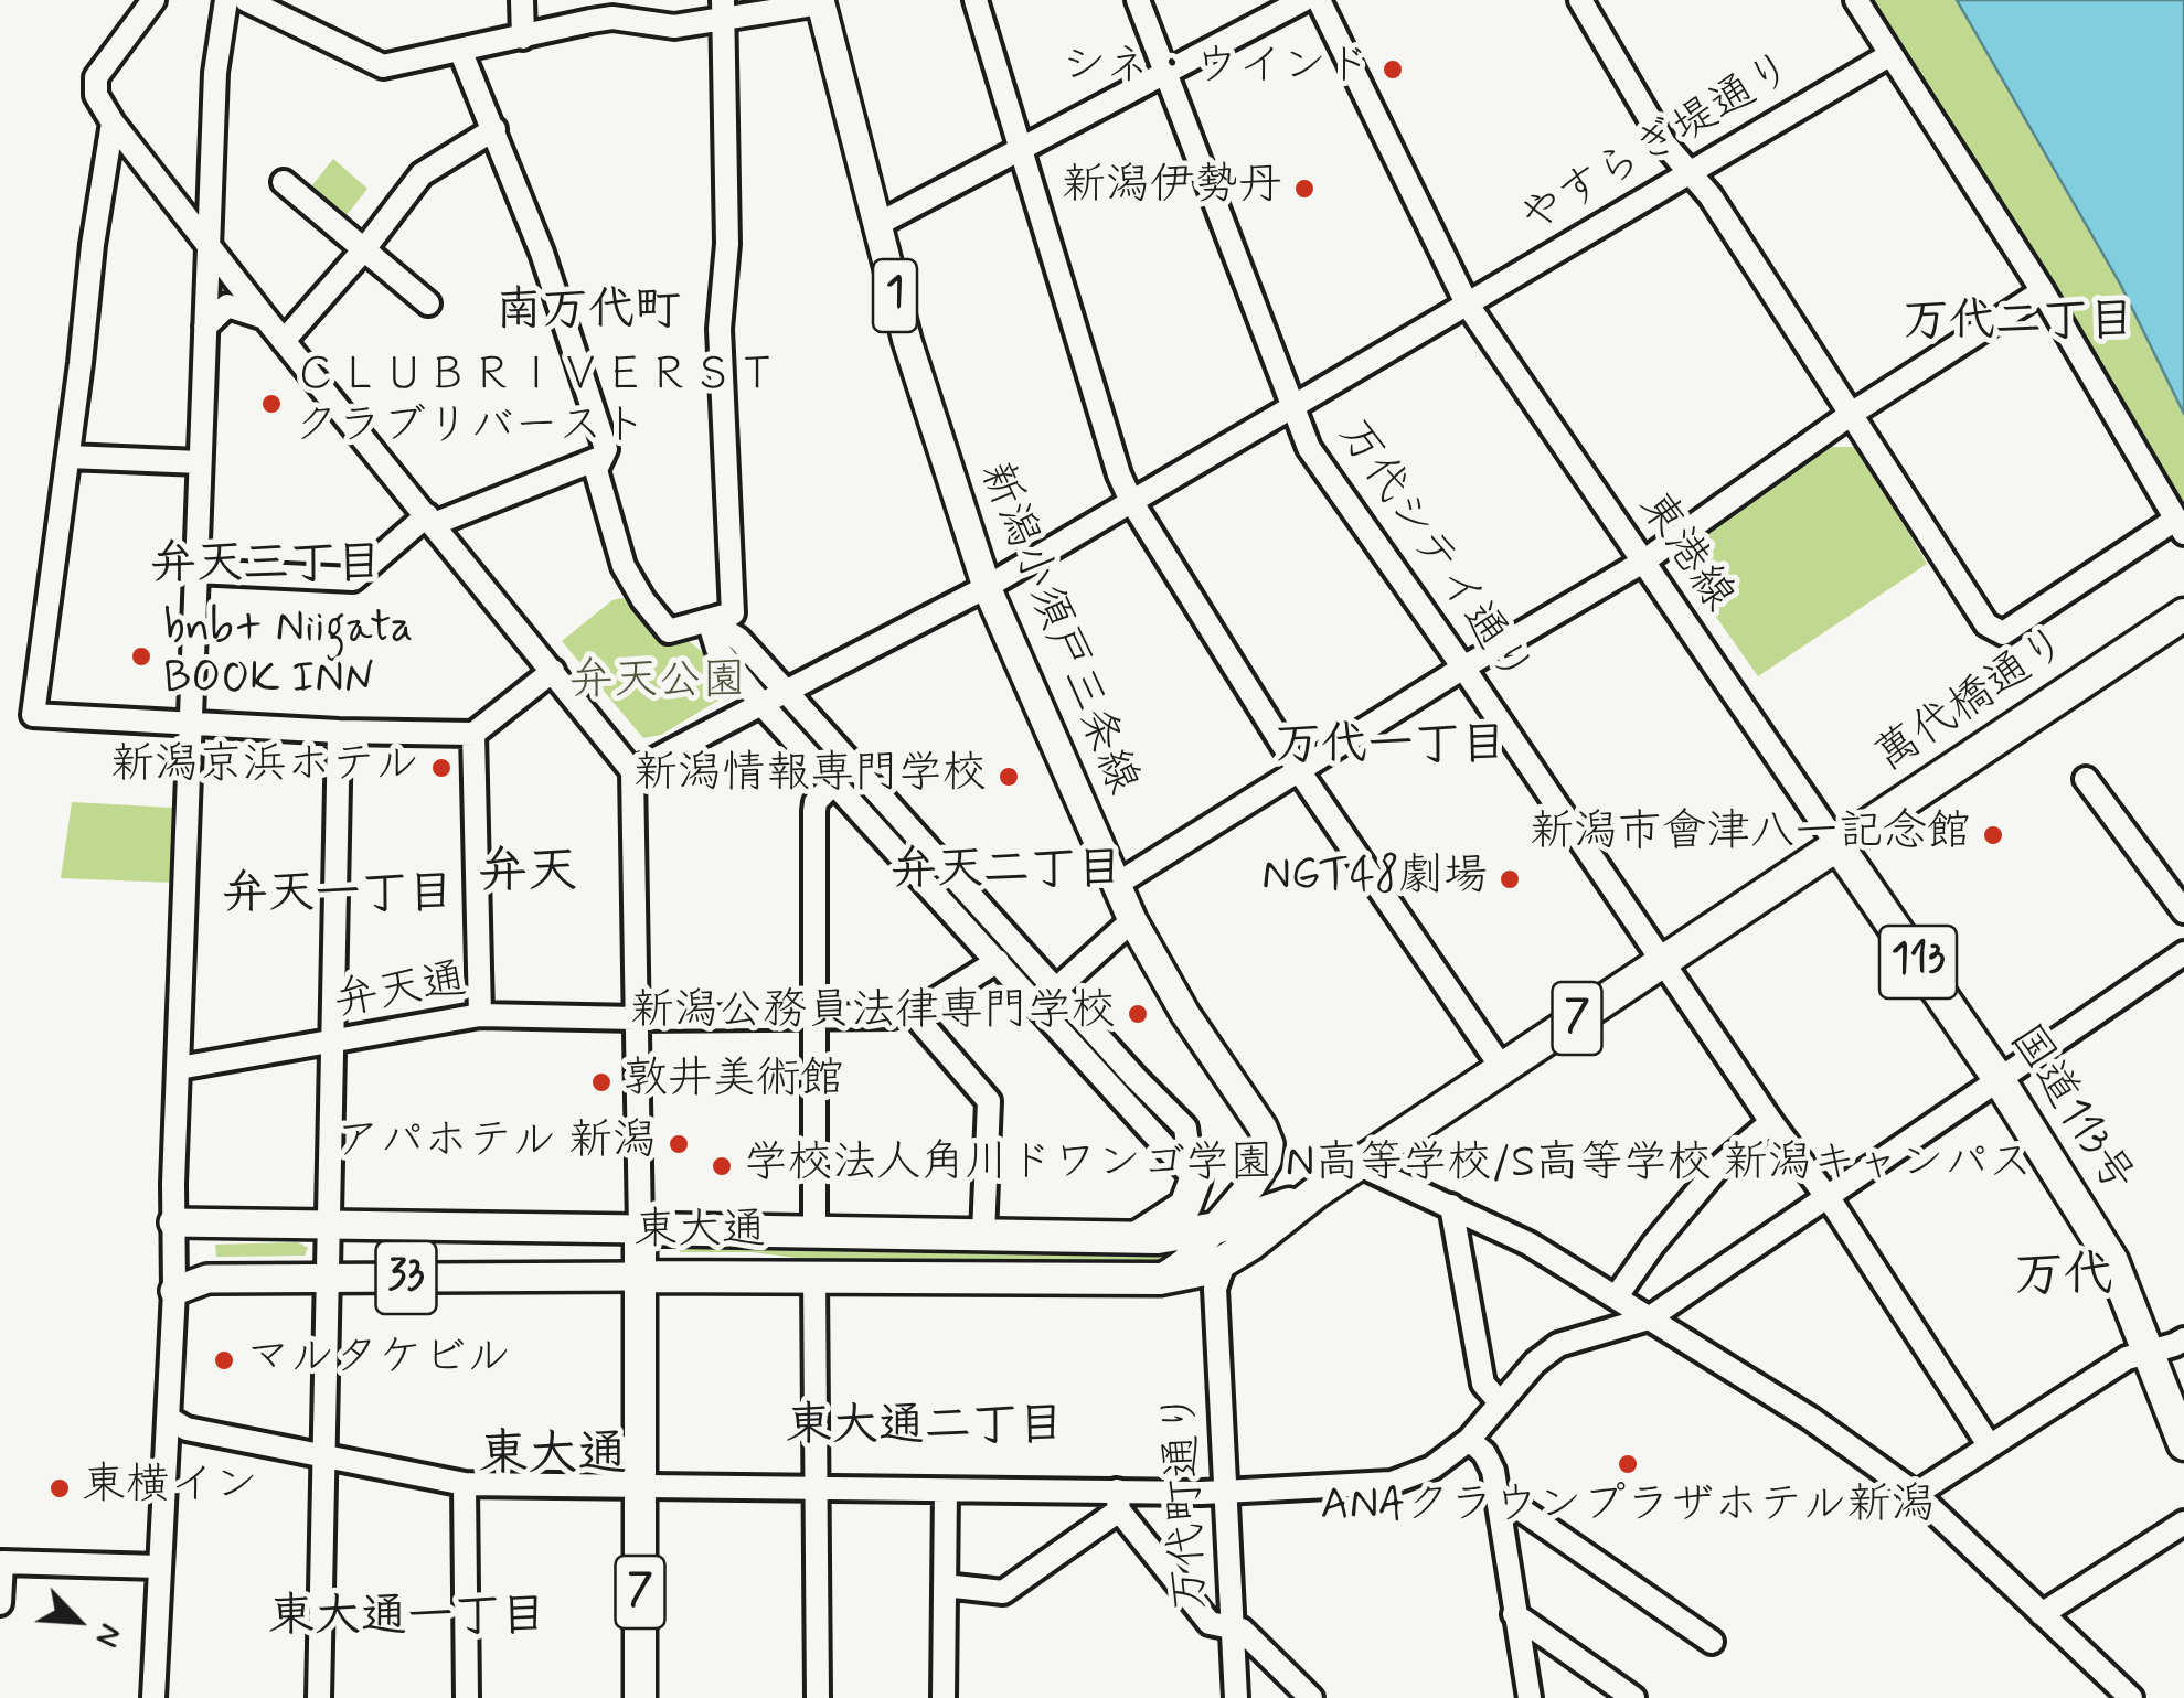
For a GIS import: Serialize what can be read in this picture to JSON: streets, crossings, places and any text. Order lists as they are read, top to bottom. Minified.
{"streets":{"highway":["萬代橋通り","113","7","国道113号","東大通"],"main road":["1","新潟小須戸三条線","33"],"street":["やすらぎ堤通り","東港線","万代シテイ通り","弁天通","万代町通り"]},"crossings":[["やすらぎ堤通り","東港線"],["やすらぎ堤通り","万代シテイ通り"],["やすらぎ堤通り","新潟小須戸三条線"],["東港線","萬代橋通り"],["東港線","国道113号"],["万代シテイ通り","萬代橋通り"],["新潟小須戸三条線","萬代橋通り"],["新潟小須戸三条線","東大通"],["萬代橋通り","国道113号"],["萬代橋通り","東大通"],["萬代橋通り","万代町通り"],["7","東大通"],["東大通","万代町通り"]],"districts":["南万代町","万代二丁目","弁天三丁目","万代一丁目","弁天二丁目","弁天","弁天一丁目","万代","東大通二丁目","東大通","東大通一丁目"],"parks":["弁天公園"],"places":["シネ・ウインド","新潟伊勢丹","ＣＬＵＢＲＩＶＥＲＳＴ クラブリバースト","bnb+ Niigata BOOK INN","新潟京浜ホテル","新潟情報専門学校","新潟市會津八一記念館","NGT48劇場","新潟公務員法律専門学校","敦井美術館","アパホテル 新潟","学校法人角川ドワンゴ学園 N高等学校/S高等学校 新潟キャンパス","マルタケビル","ANAクラウンプラザホテル新潟","東横イン"],"north":"bottom right"}
